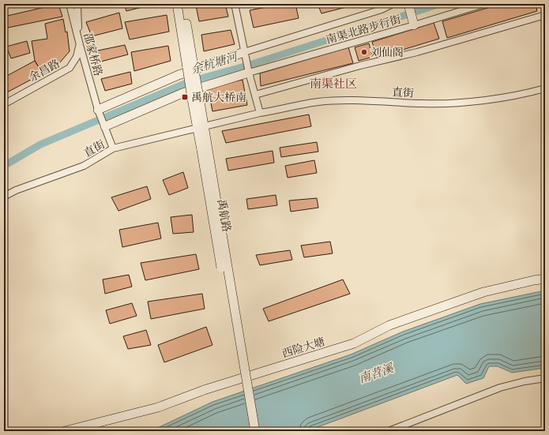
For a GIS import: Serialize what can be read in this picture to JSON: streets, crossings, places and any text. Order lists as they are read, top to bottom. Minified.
{"streets":{"street":["南渠北路步行街","邵家桥路","余昌路","直街","禹航路","西险大塘"]},"crossings":[["邵家桥路","余昌路"],["邵家桥路","直街"],["直街","禹航路"]],"districts":["南渠社区"],"water":["余杭塘河","南苕溪"],"places":{"other":["刘仙阁"],"transit":["禹航大桥南"]}}
